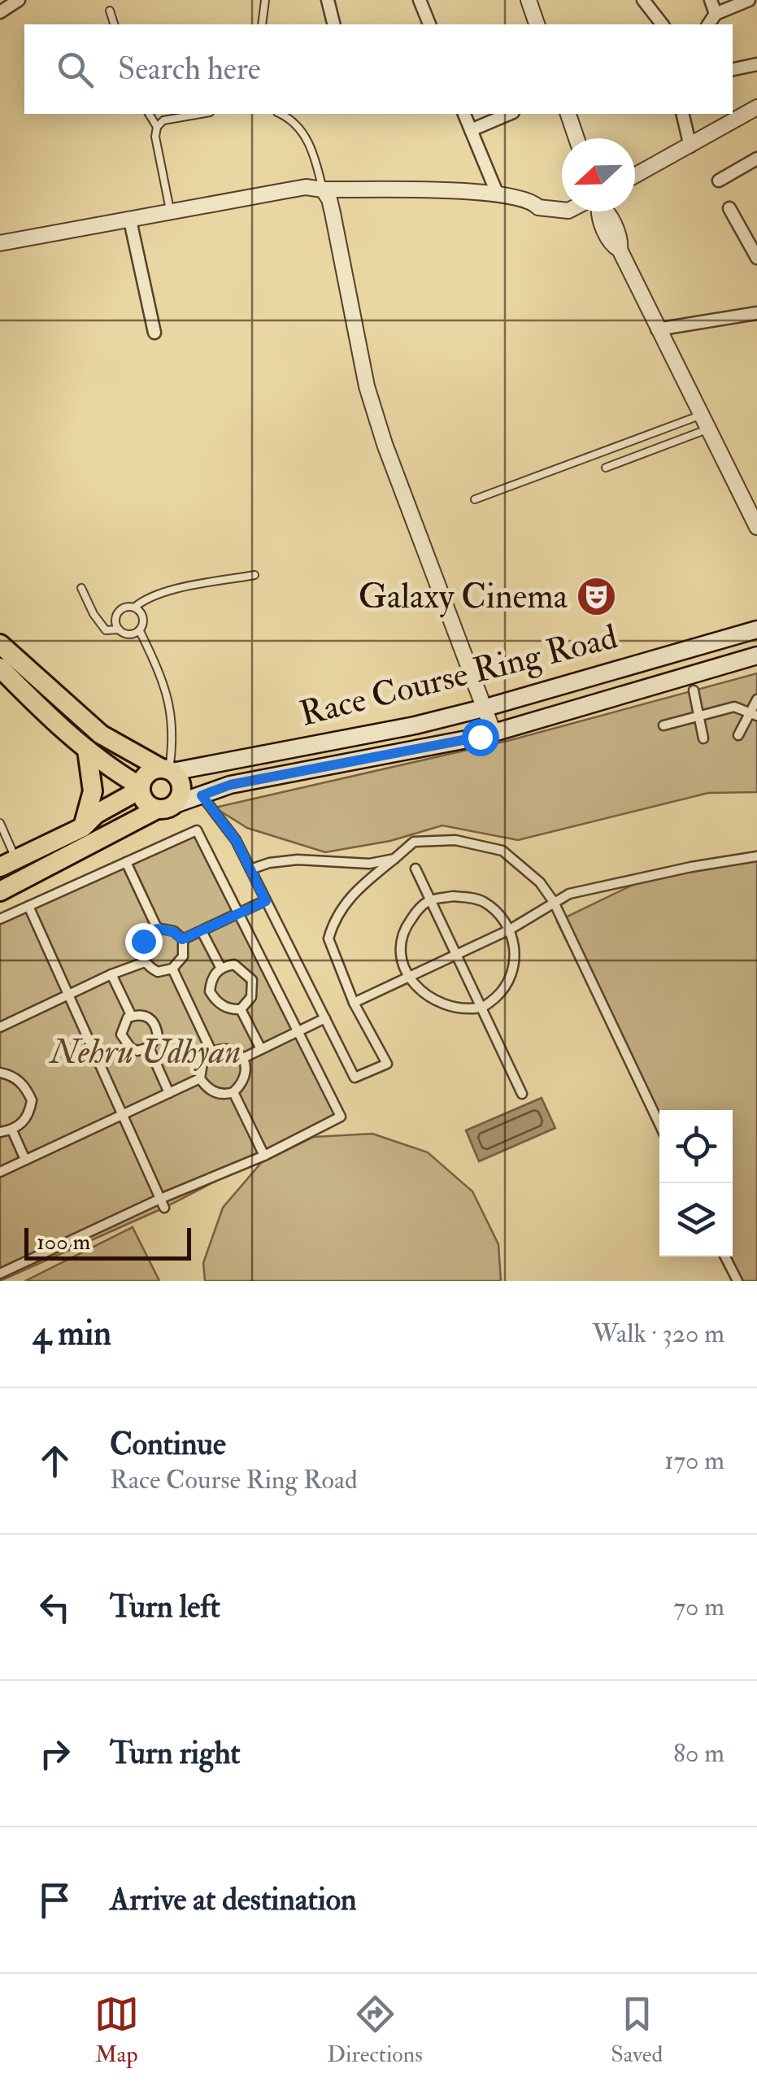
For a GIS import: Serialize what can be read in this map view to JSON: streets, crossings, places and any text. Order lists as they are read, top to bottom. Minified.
{"streets":{"main road":["Race Course Ring Road"]},"parks":["Nehru Udhyan"],"places":{"theatre":["Galaxy Cinema"]},"scale_bar":"100 m","north":"left","page":{"search":"Search here","scale":"100 m","heading":["4 min","Walk · 320 m"],"list":[["Continue","Race Course Ring Road","170 m"],["Turn left","70 m"],["Turn right","80 m"],"Arrive at destination"],"nav":["Map","Directions","Saved"]}}
